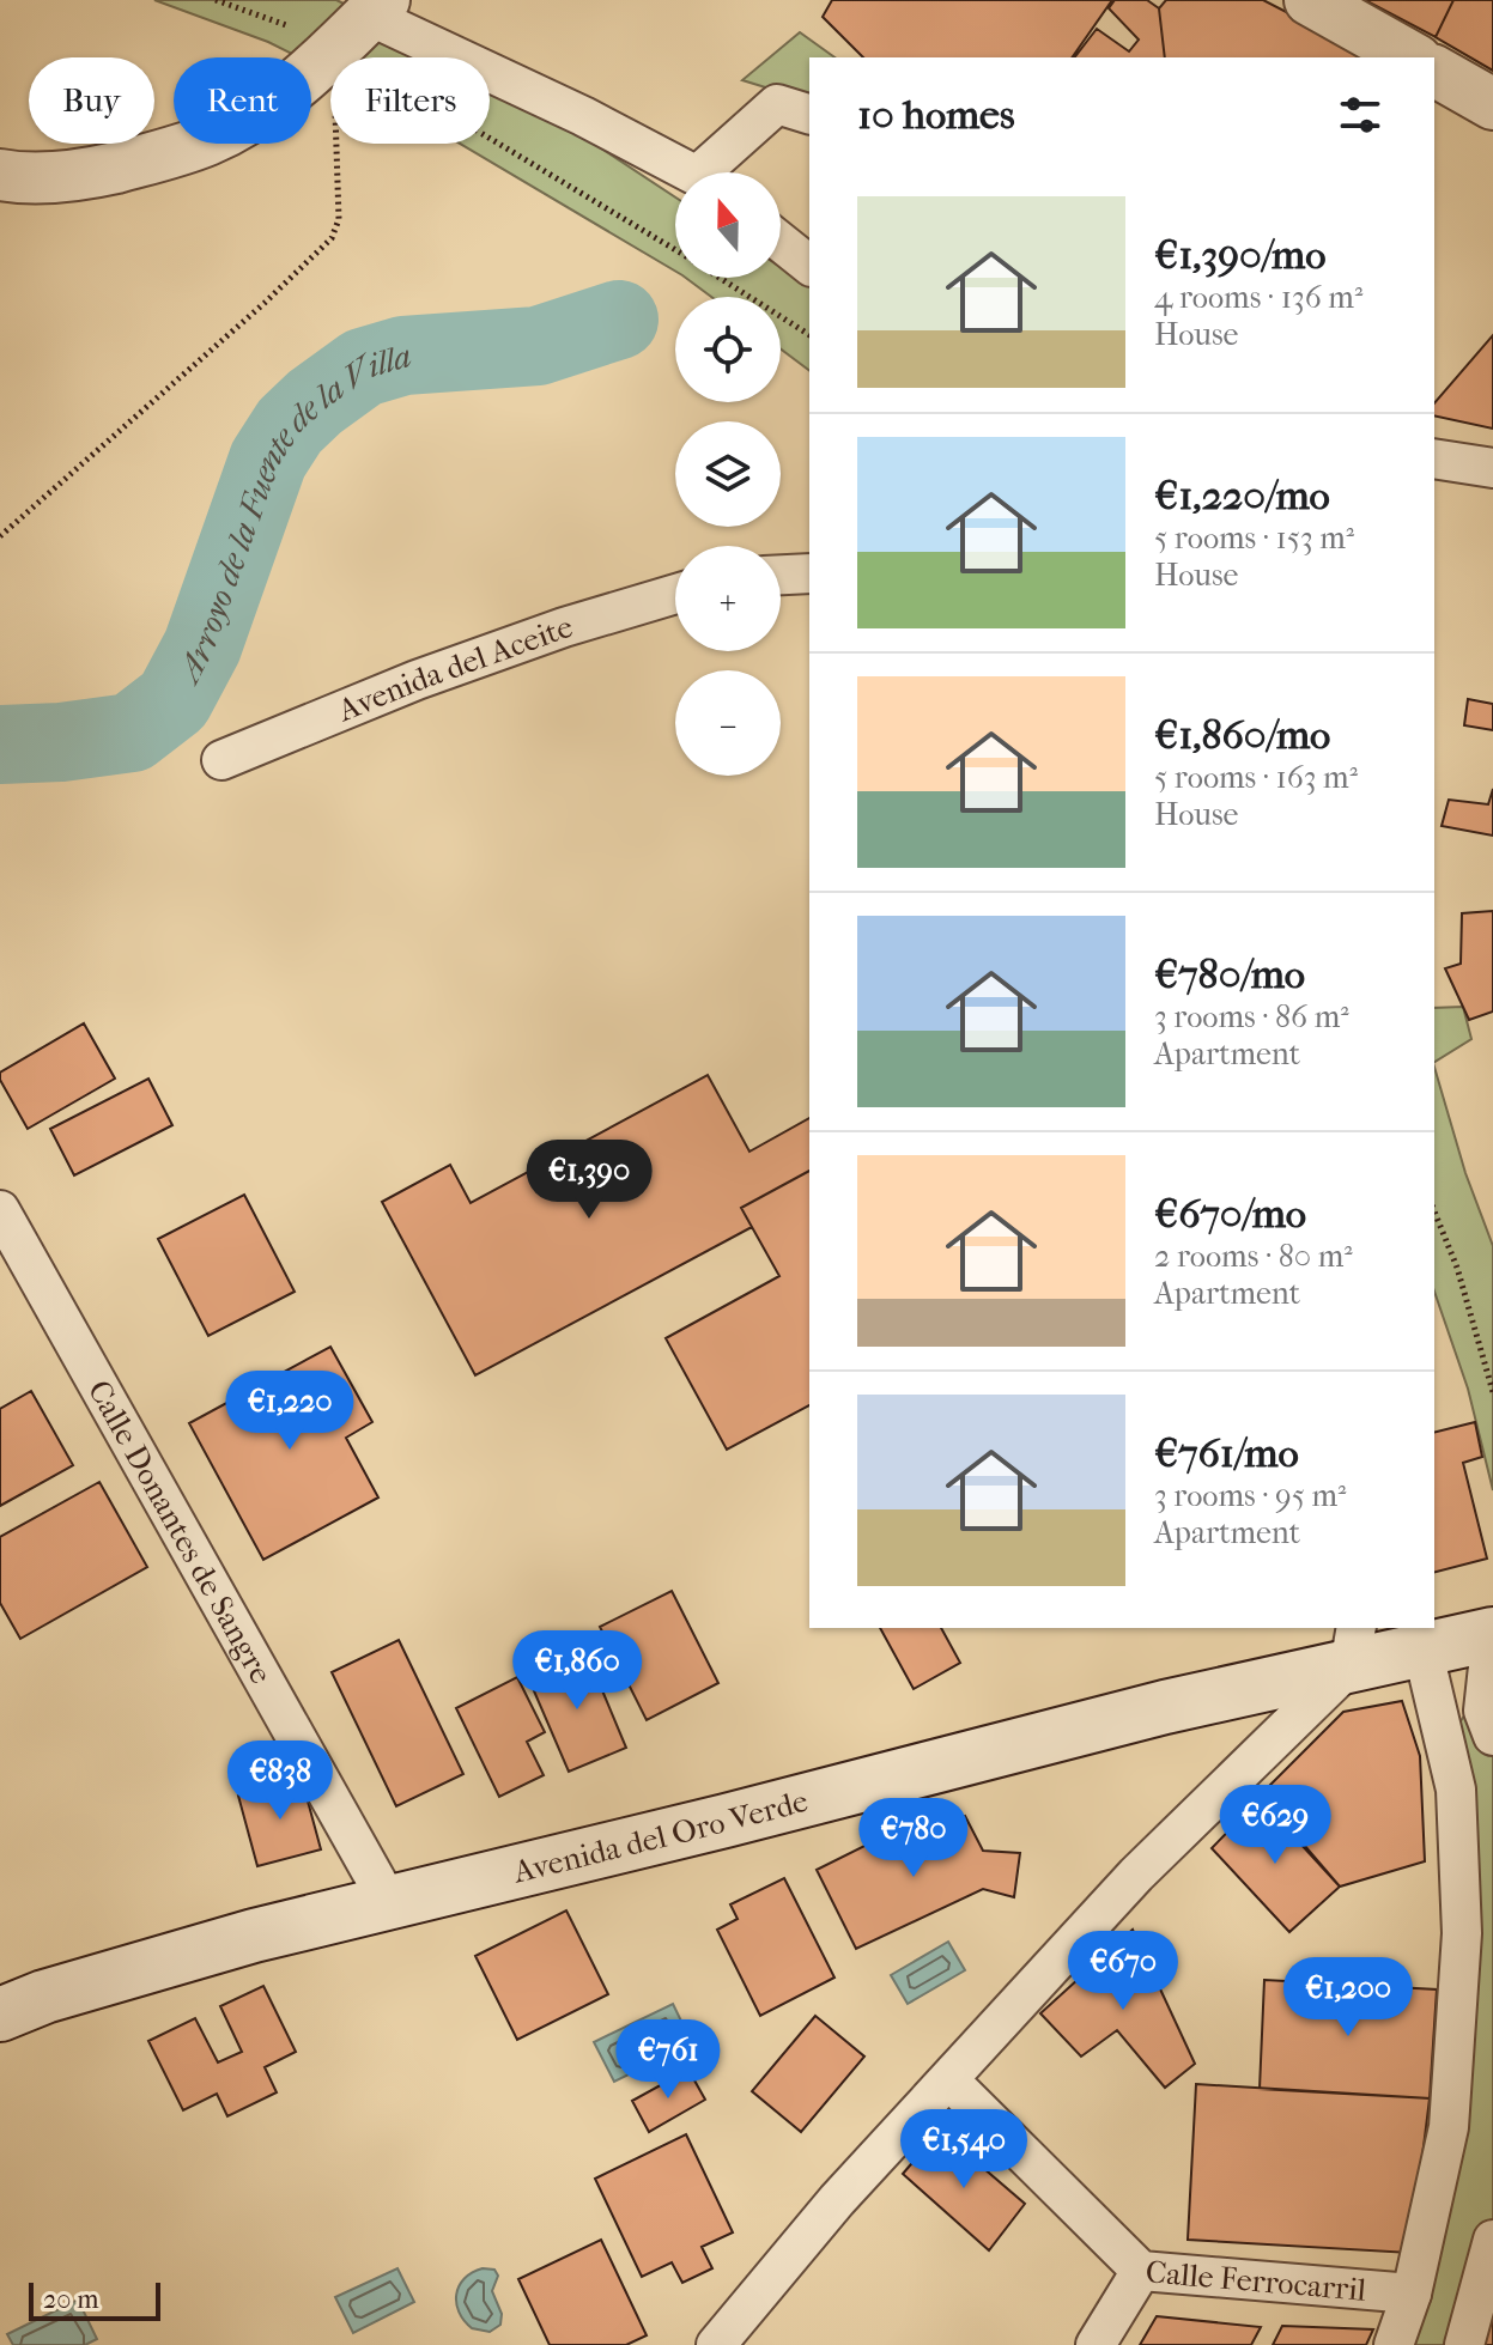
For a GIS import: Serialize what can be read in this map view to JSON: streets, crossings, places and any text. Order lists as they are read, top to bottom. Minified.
{"streets":{"main road":["Avenida del Oro Verde"],"street":["Avenida del Aceite","Calle Donantes de Sangre","Calle Ferrocarril"]},"crossings":[["Calle Donantes de Sangre","Avenida del Oro Verde"]],"water":["Arroyo de la Fuente de la Villa"],"scale_bar":"20 m","north":"top","page":{"chip":["Buy","Rent","Filters"],"heading":"10 homes","map_buttons":["+","−"],"list":[{"name":"€1,390/mo","note":"4 rooms · 136 m² · House"},{"name":"€1,220/mo","note":"5 rooms · 153 m² · House"},{"name":"€1,860/mo","note":"5 rooms · 163 m² · House"},{"name":"€780/mo","note":"3 rooms · 86 m² · Apartment"},{"name":"€670/mo","note":"2 rooms · 80 m² · Apartment"},{"name":"€761/mo","note":"3 rooms · 95 m² · Apartment"}],"price":["€1,390","€1,220","€1,860","€838","€629","€780","€670","€1,200","€761","€1,540"],"scale":"20 m"}}
